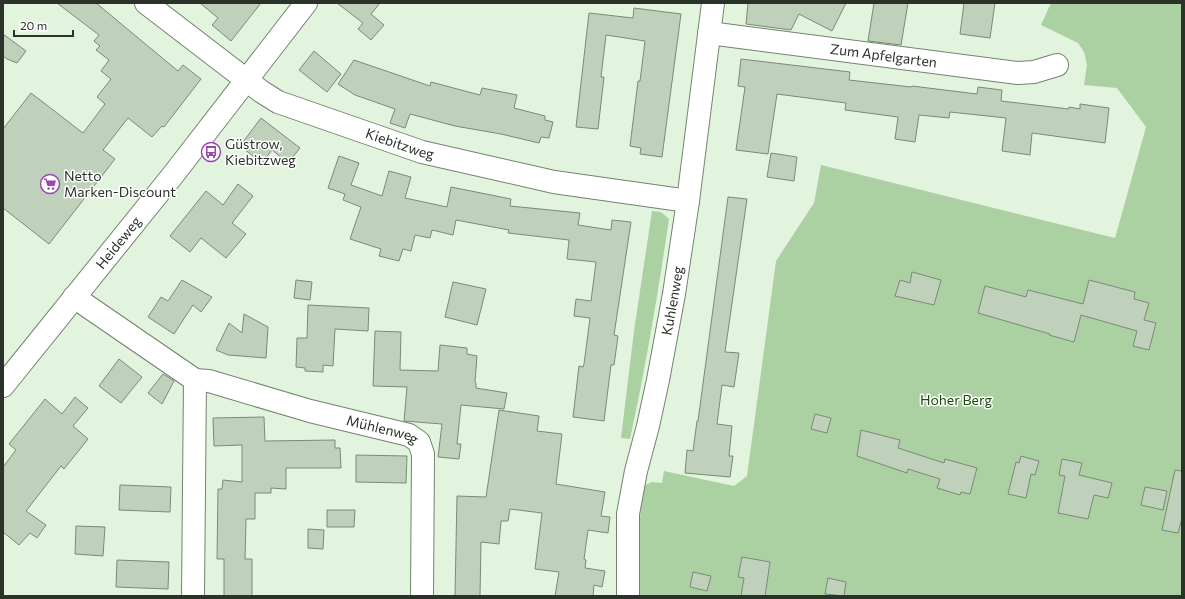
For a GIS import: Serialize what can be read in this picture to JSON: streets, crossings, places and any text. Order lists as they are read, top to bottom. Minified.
{"streets":{"street":["Zum Apfelgarten","Kiebitzweg","Heideweg","Kuhlenweg","Mühlenweg"]},"crossings":[["Zum Apfelgarten","Kuhlenweg"],["Kiebitzweg","Heideweg"],["Kiebitzweg","Kuhlenweg"],["Heideweg","Mühlenweg"]],"parks":["Hoher Berg"],"places":{"bus stop":["Güstrow, Kiebitzweg"],"supermarket":["Netto Marken-Discount"]},"scale_bar":"20 m"}
